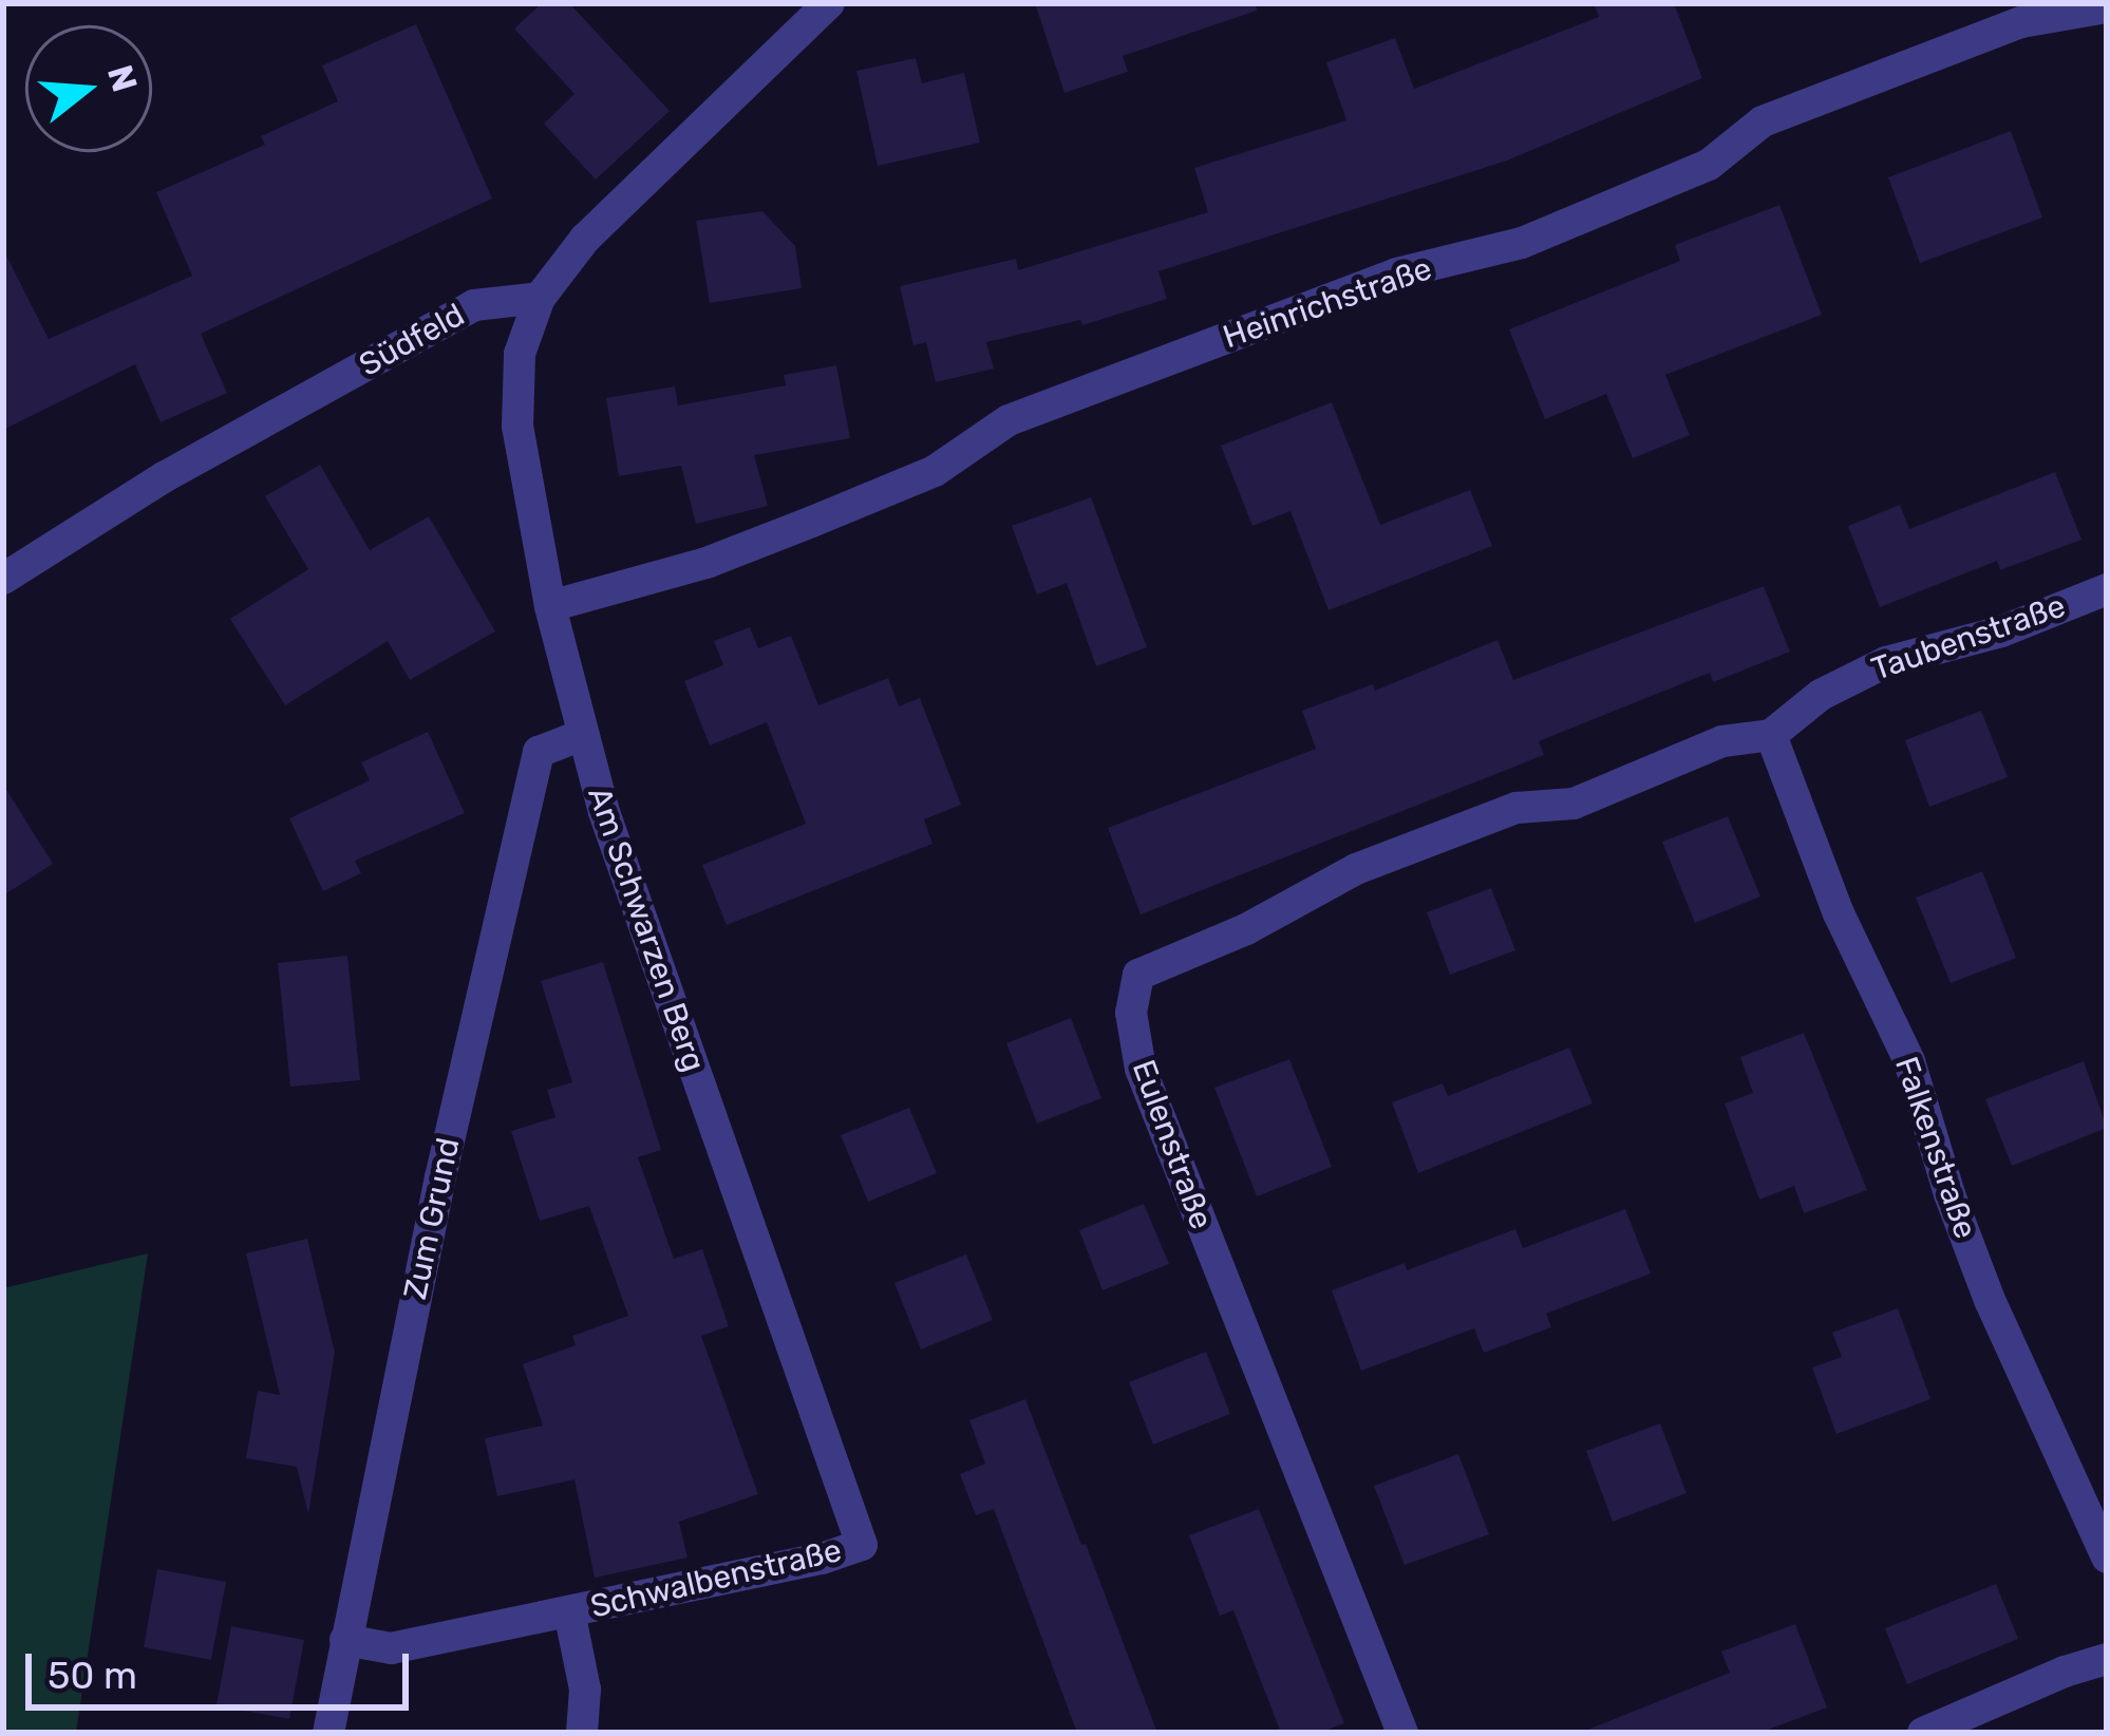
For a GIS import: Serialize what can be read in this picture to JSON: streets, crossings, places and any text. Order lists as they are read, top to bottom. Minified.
{"streets":{"street":["Heinrichstraße","Südfeld","Taubenstraße","Am Schwarzen Berg","Eulenstraße","Falkenstraße","Zum Grund","Schwalbenstraße"]},"crossings":[["Heinrichstraße","Am Schwarzen Berg"],["Südfeld","Am Schwarzen Berg"],["Taubenstraße","Eulenstraße"],["Taubenstraße","Falkenstraße"],["Am Schwarzen Berg","Zum Grund"],["Am Schwarzen Berg","Schwalbenstraße"],["Eulenstraße","Falkenstraße"],["Zum Grund","Schwalbenstraße"]],"scale_bar":"50 m","north":"right"}
